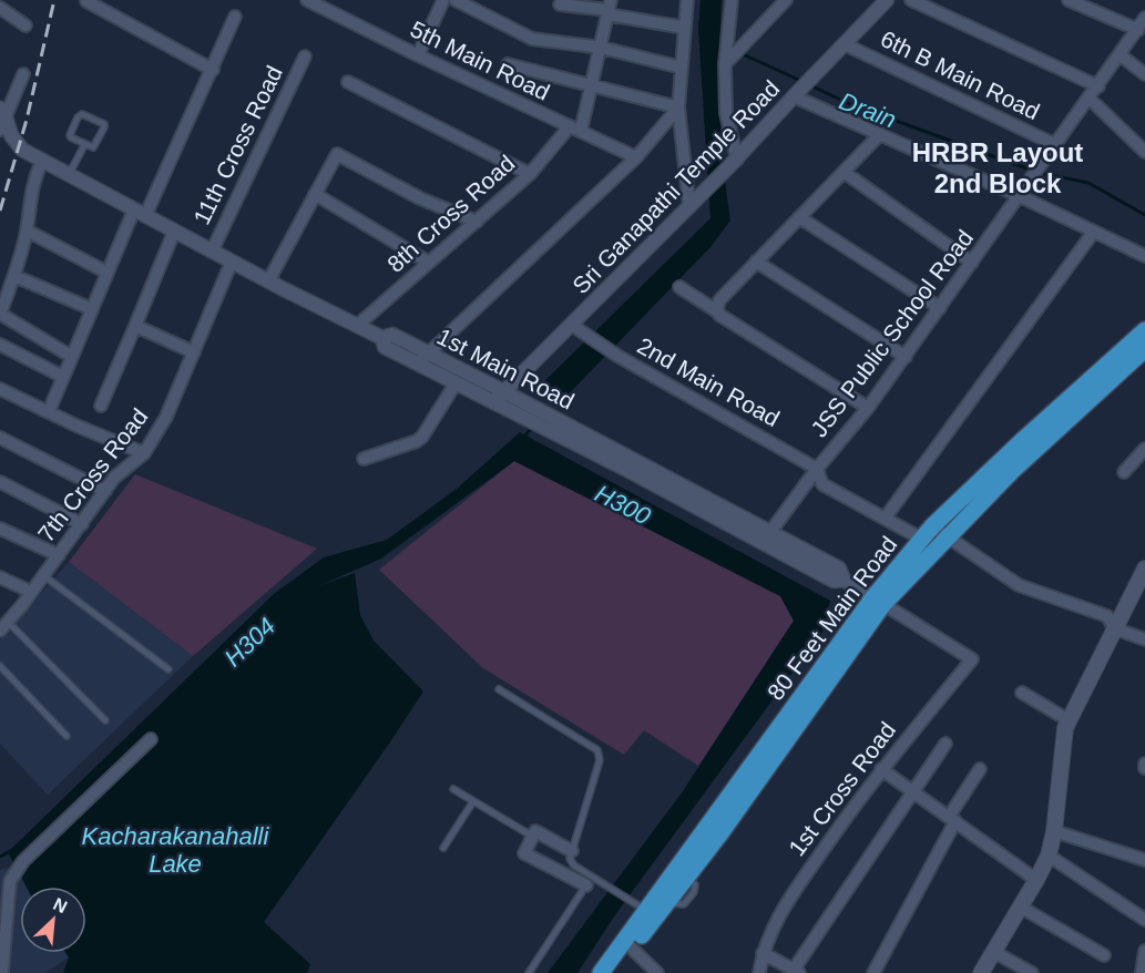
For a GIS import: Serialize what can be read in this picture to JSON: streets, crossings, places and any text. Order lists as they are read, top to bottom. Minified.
{"streets":{"main road":["80 Feet Main Road"],"street":["5th Main Road","6th B Main Road","11th Cross Road","Sri Ganapathi Temple Road","8th Cross Road","JSS Public School Road","1st Main Road","2nd Main Road","7th Cross Road","1st Cross Road"]},"crossings":[["5th Main Road","8th Cross Road"],["6th B Main Road","Sri Ganapathi Temple Road"],["6th B Main Road","JSS Public School Road"],["11th Cross Road","1st Main Road"],["Sri Ganapathi Temple Road","1st Main Road"],["Sri Ganapathi Temple Road","2nd Main Road"],["8th Cross Road","1st Main Road"],["JSS Public School Road","1st Main Road"],["JSS Public School Road","2nd Main Road"],["1st Main Road","7th Cross Road"],["1st Main Road","80 Feet Main Road"],["1st Main Road","1st Cross Road"],["2nd Main Road","80 Feet Main Road"]],"districts":["HRBR Layout 2nd Block"],"water":["Drain","H300","H304","Kacharakanahalli Lake"],"north":"top right"}
